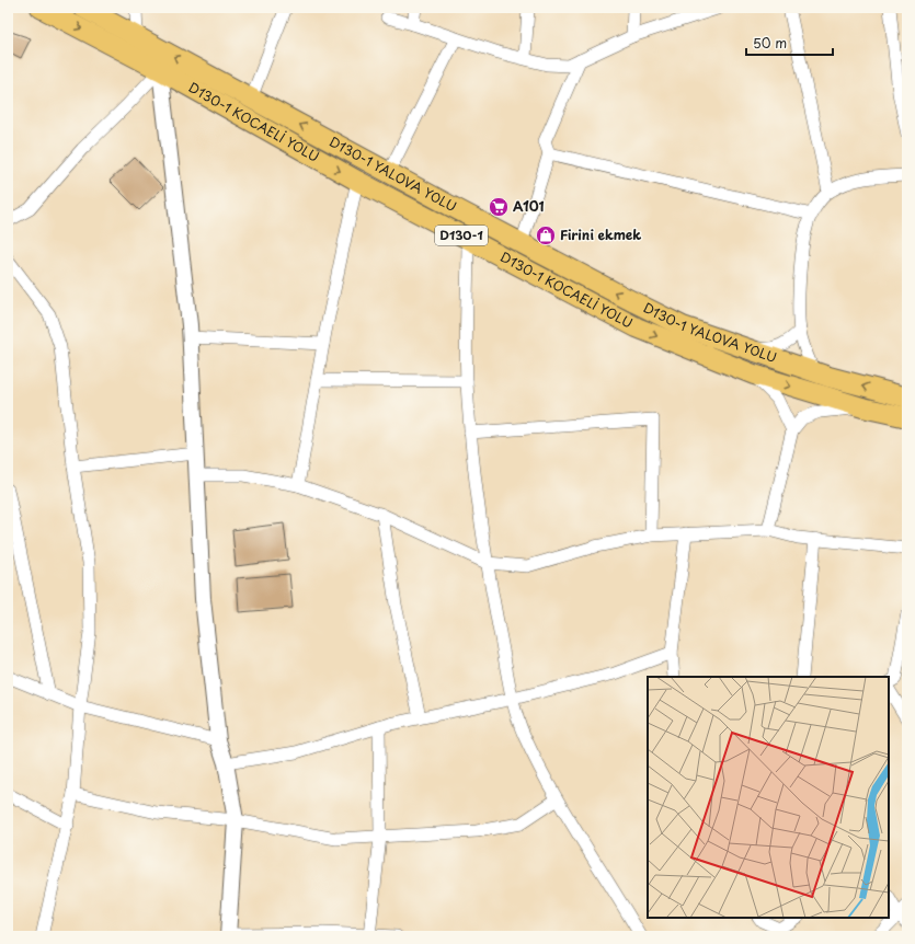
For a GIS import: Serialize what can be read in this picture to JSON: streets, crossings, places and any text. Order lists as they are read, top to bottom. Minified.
{"streets":{"highway":["D130-1 KOCAELİ YOLU","D130-1 YALOVA YOLU","D130-1"]},"crossings":[["D130-1 KOCAELİ YOLU","D130-1 YALOVA YOLU"]],"one_way":["D130-1 KOCAELİ YOLU","D130-1 YALOVA YOLU"],"places":{"supermarket":["A101"],"shop":["Firini ekmek"]},"scale_bar":"50 m"}
